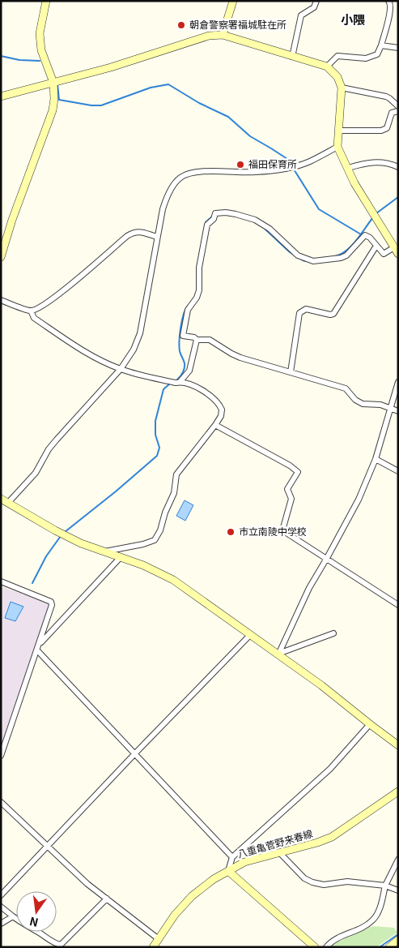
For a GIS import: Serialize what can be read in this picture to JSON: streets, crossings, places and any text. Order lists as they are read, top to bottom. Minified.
{"streets":{"street":["八重亀菅野来春線"]},"districts":["小隈"],"places":["朝倉警察署福城駐在所","福田保育所","市立南陵中学校"],"north":"bottom"}
